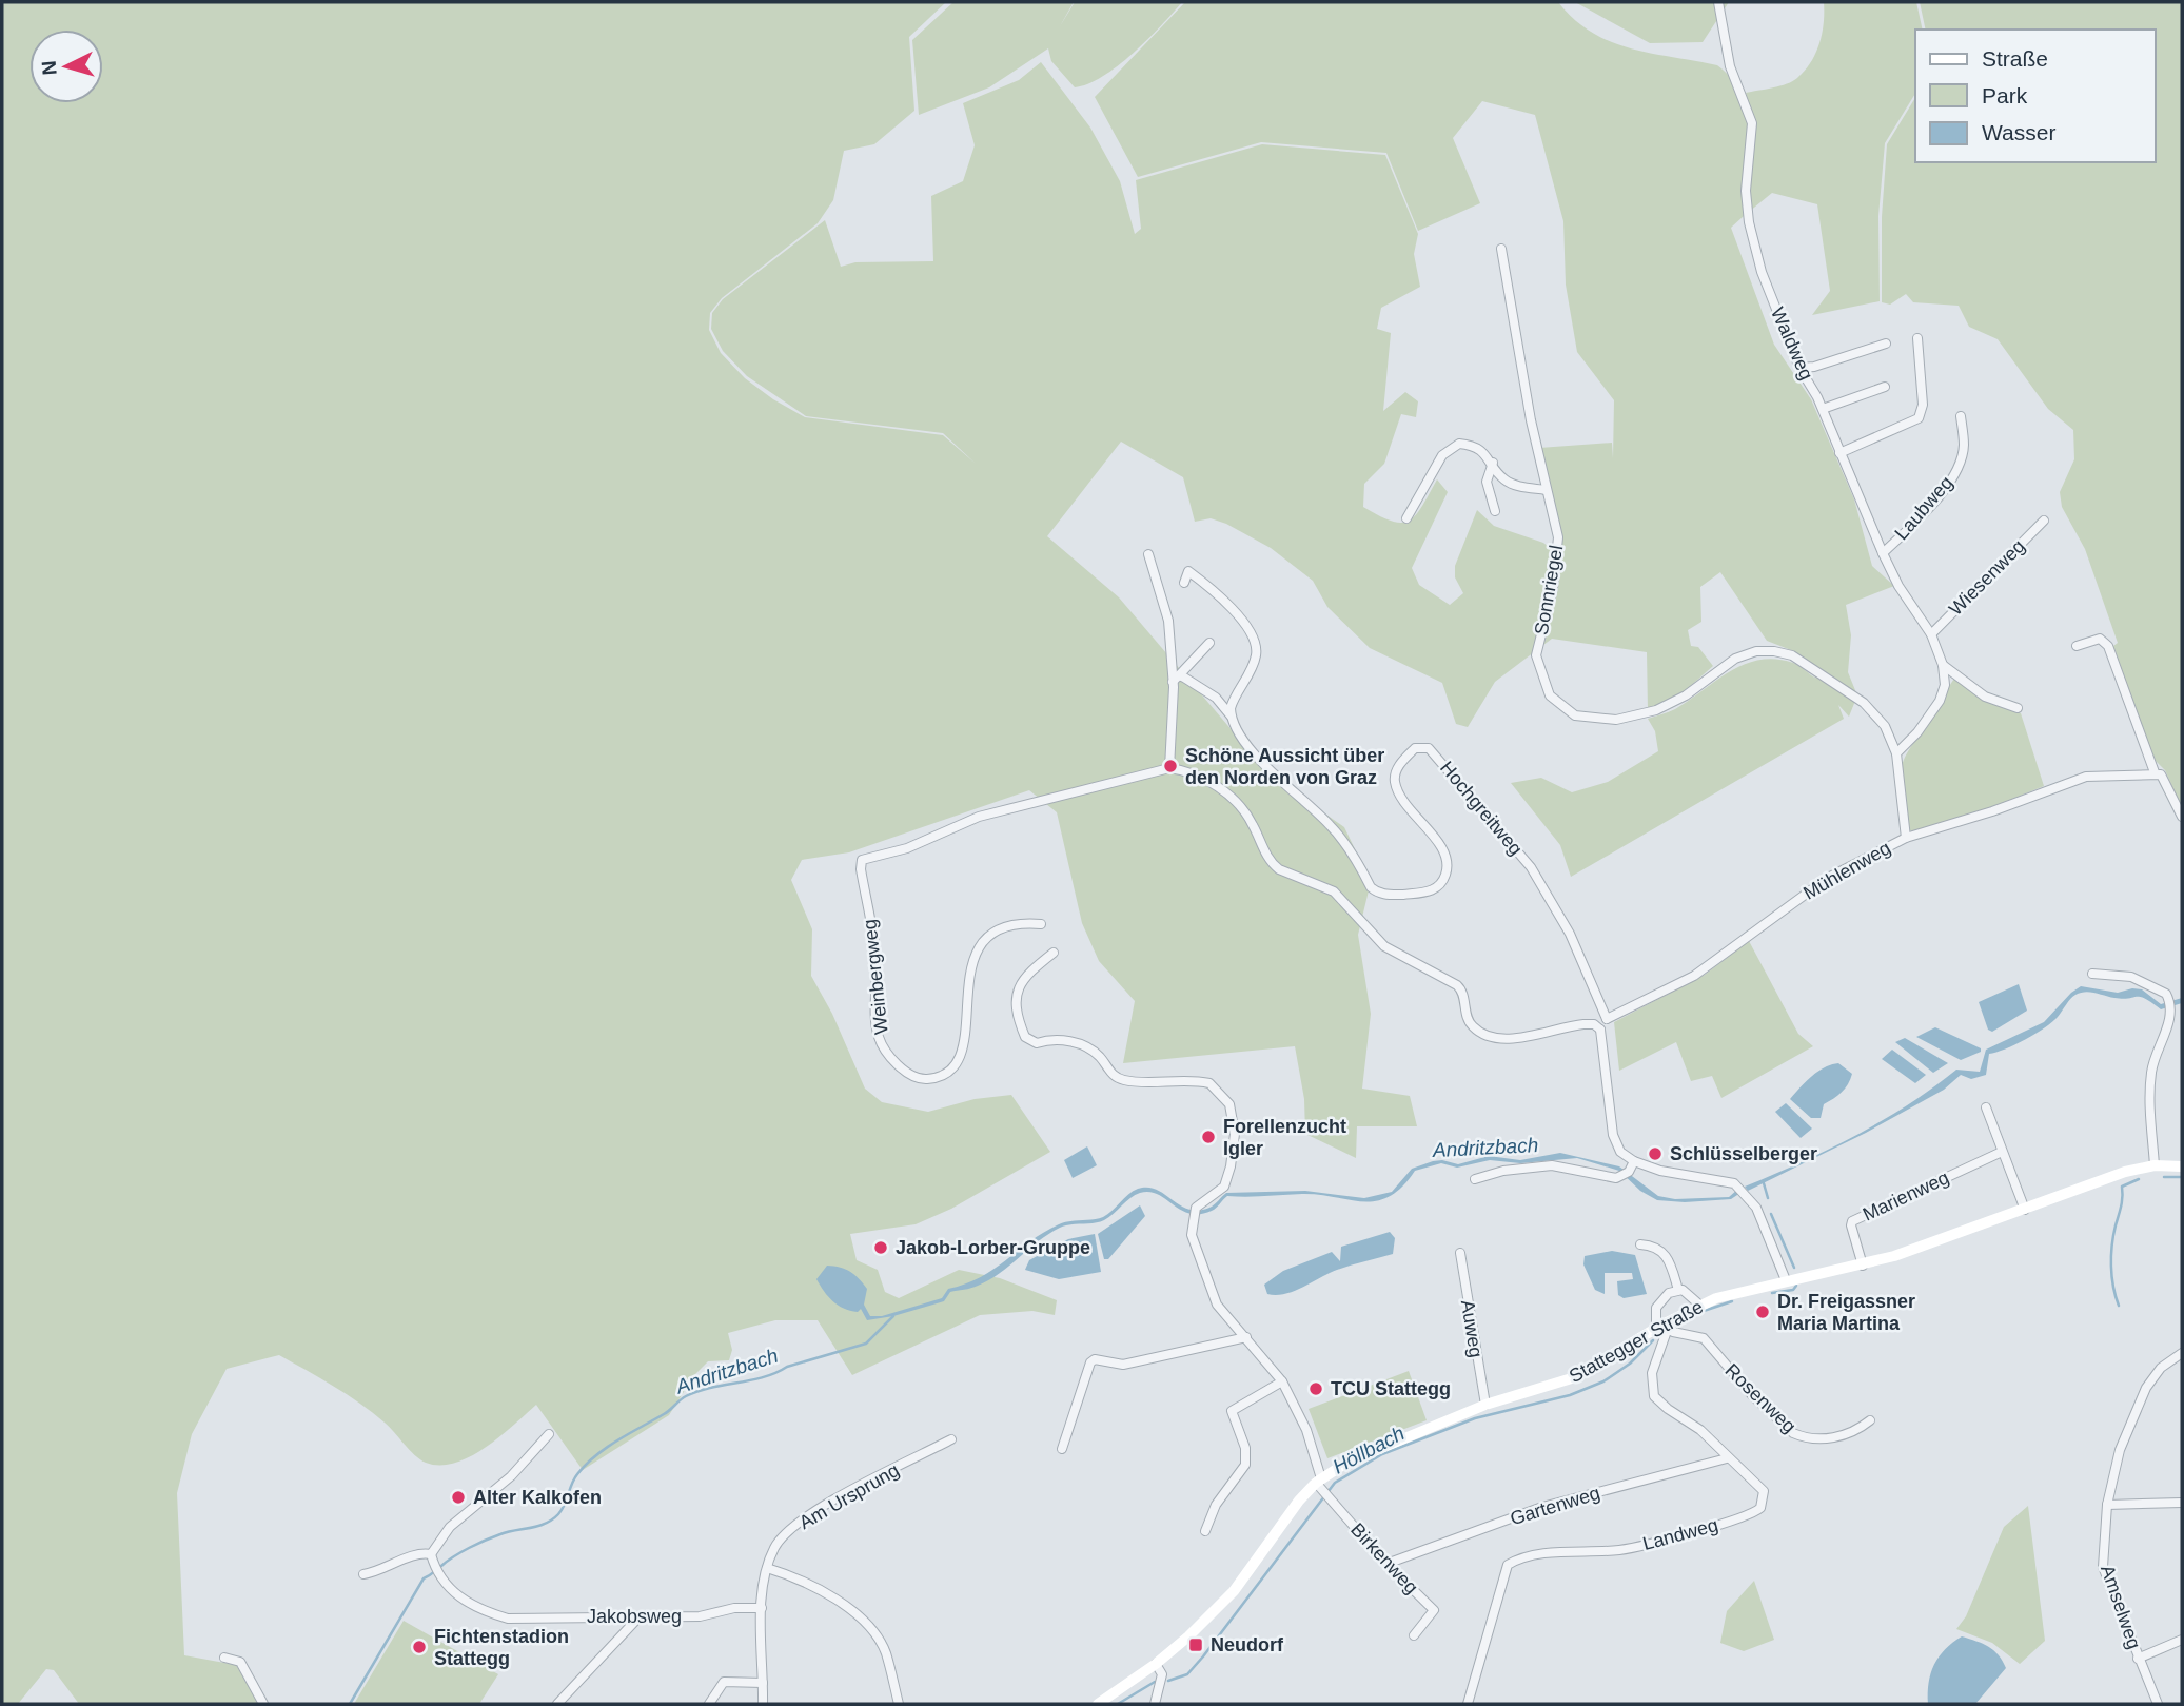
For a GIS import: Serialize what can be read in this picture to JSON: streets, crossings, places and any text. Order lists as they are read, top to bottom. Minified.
{"streets":{"main road":["Stattegger Straße"],"street":["Waldweg","Laubweg","Wiesenweg","Sonnriegel","Hochgreitweg","Mühlenweg","Weinbergweg","Marienweg","Auweg","Rosenweg","Am Ursprung","Gartenweg","Landweg","Birkenweg","Amselweg","Jakobsweg"]},"crossings":[["Waldweg","Laubweg"],["Waldweg","Wiesenweg"],["Waldweg","Sonnriegel"],["Hochgreitweg","Mühlenweg"],["Marienweg","Stattegger Straße"],["Auweg","Stattegger Straße"],["Stattegger Straße","Rosenweg"],["Stattegger Straße","Landweg"],["Stattegger Straße","Birkenweg"],["Rosenweg","Landweg"],["Am Ursprung","Jakobsweg"],["Gartenweg","Landweg"],["Gartenweg","Birkenweg"]],"water":["Andritzbach","Höllbach"],"places":{"other":["Schöne Aussicht über den Norden von Graz","Forellenzucht Igler","Schlüsselberger","Jakob-Lorber-Gruppe","Dr. Freigassner Maria Martina","TCU Stattegg","Alter Kalkofen","Fichtenstadion Stattegg"],"transit":["Neudorf"]},"legend":["Straße","Park","Wasser"],"north":"left"}
